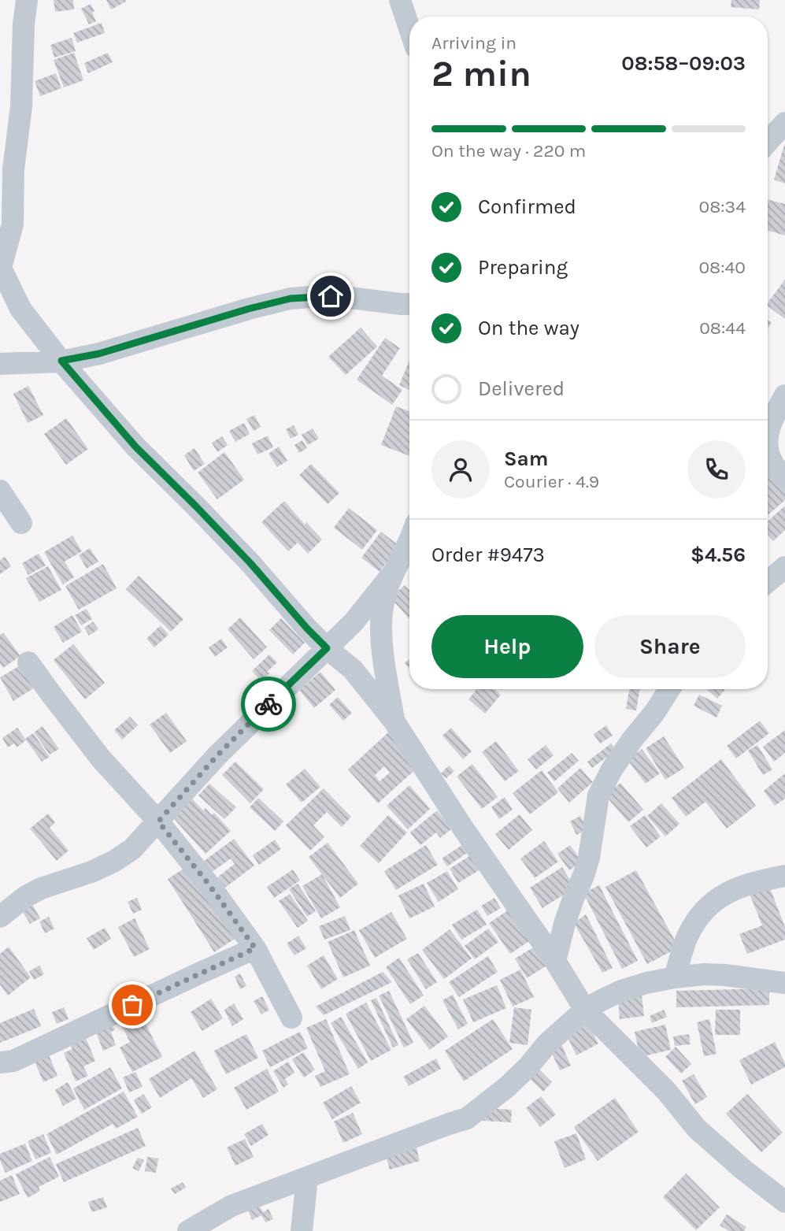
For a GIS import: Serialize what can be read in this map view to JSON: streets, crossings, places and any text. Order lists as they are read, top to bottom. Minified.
{"page":{"heading":["2 min","Arriving in","08:58–09:03"],"panel":["Sam","Courier · 4.9","Order #9473","$4.56"],"bar":"On the way · 220 m","list":[["Confirmed","08:34"],["Preparing","08:40"],["On the way","08:44"],"Delivered"],"buttons":["Help","Share"]}}
